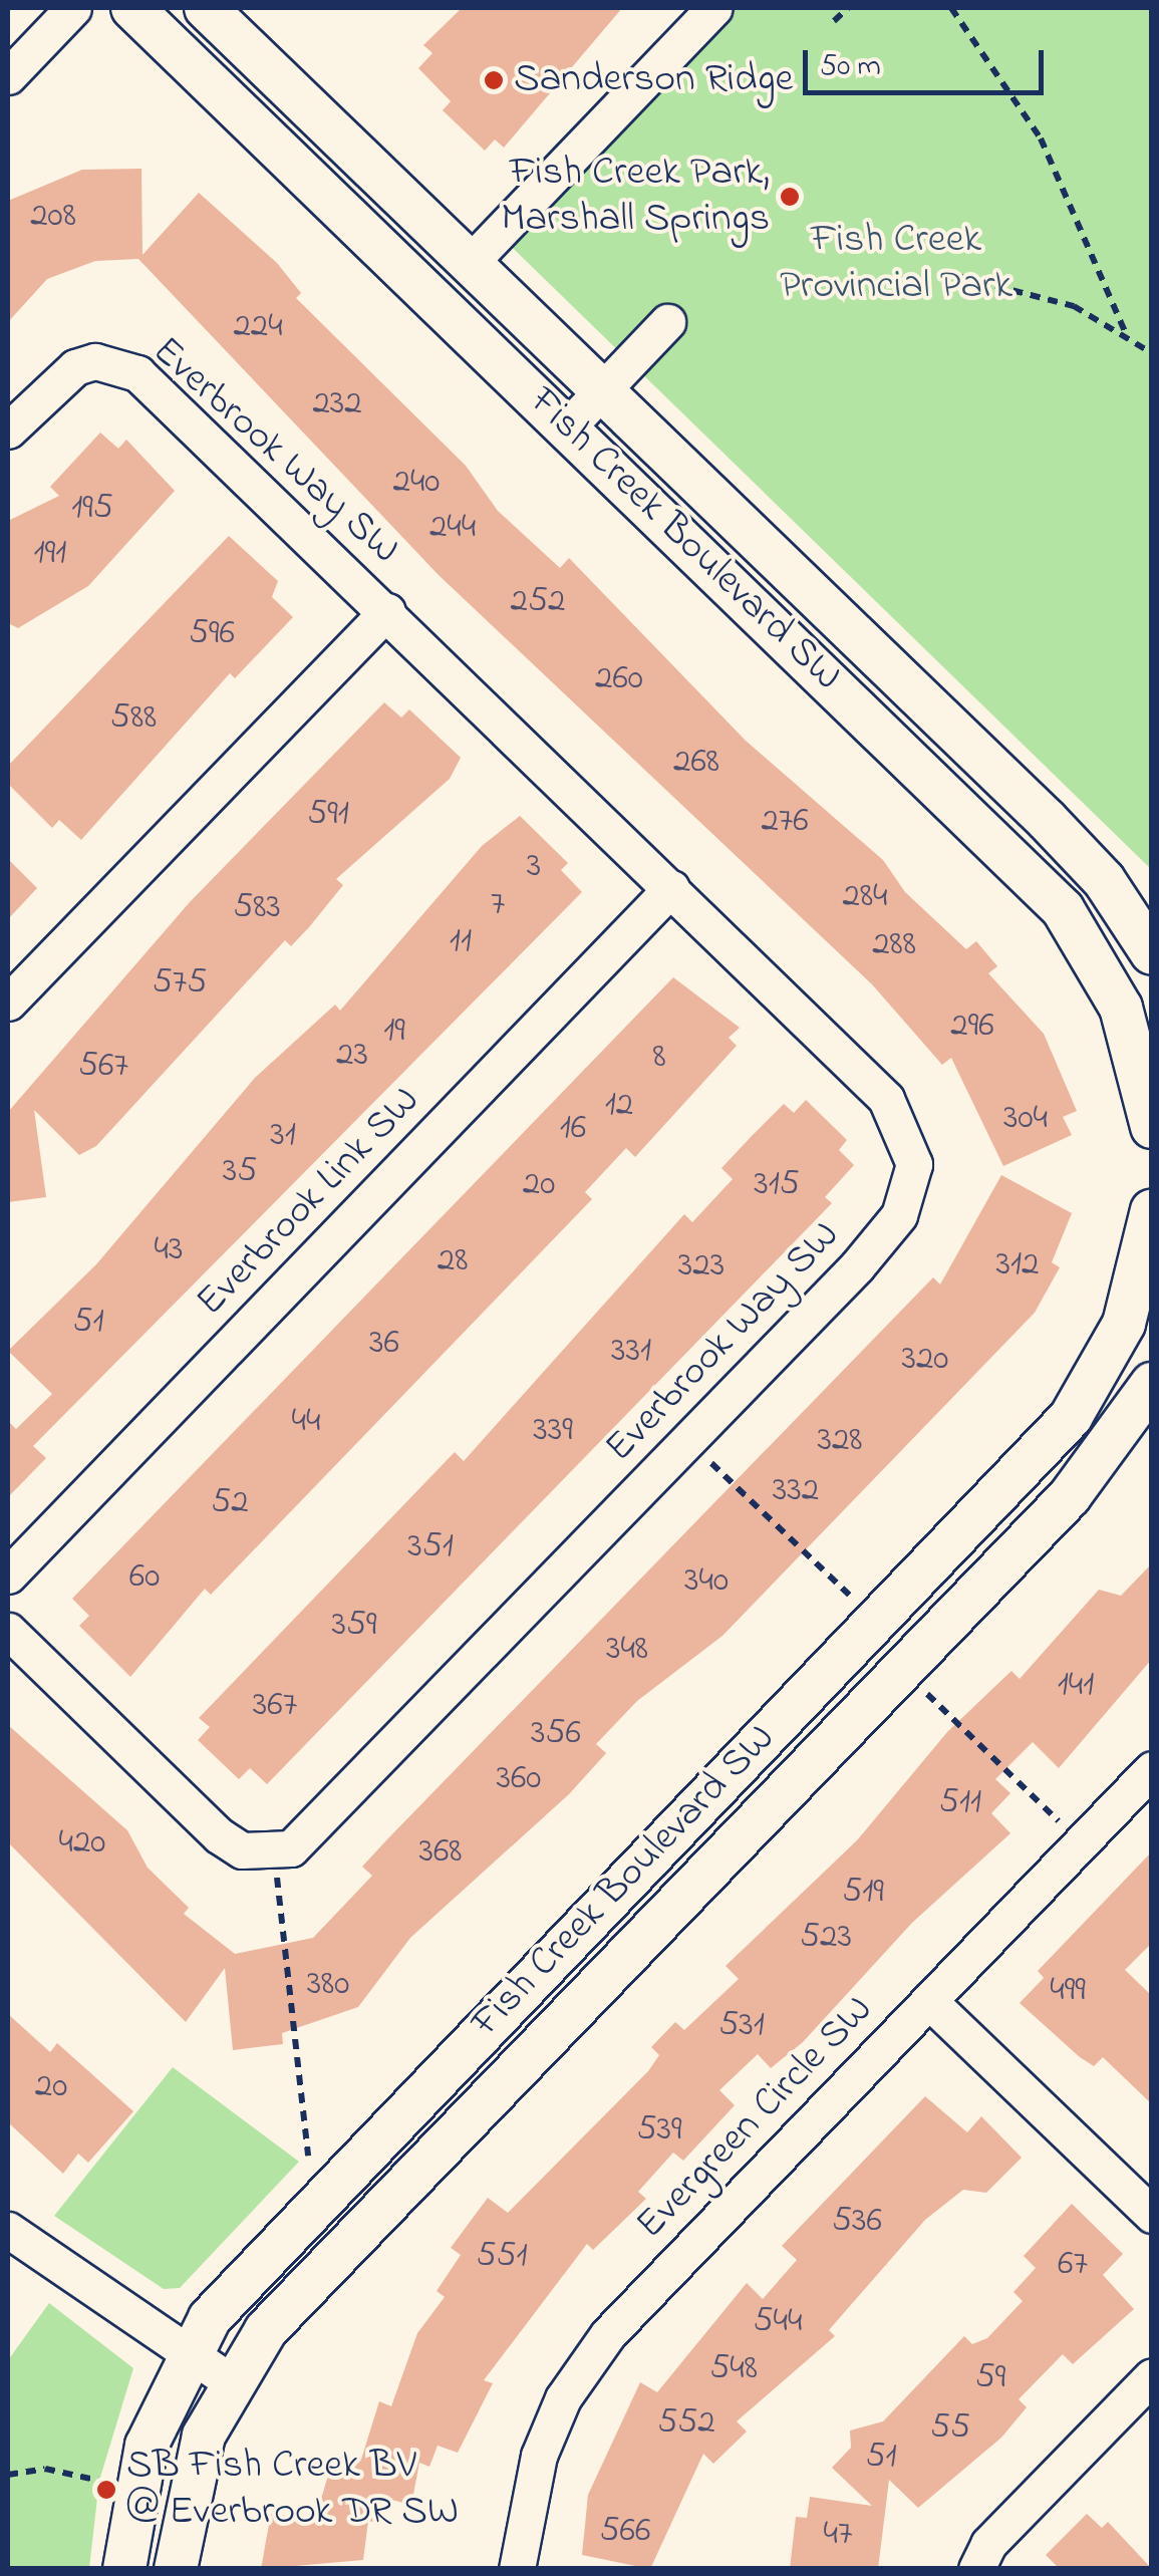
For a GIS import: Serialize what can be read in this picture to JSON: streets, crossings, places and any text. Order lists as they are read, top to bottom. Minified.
{"streets":{"main road":["Fish Creek Boulevard SW"],"street":["Everbrook Way SW","Everbrook Link SW","Evergreen Circle SW"]},"crossings":[["Everbrook Way SW","Everbrook Link SW"]],"parks":["Fish Creek Provincial Park"],"places":["Sanderson Ridge","Fish Creek Park, Marshall Springs","SB Fish Creek BV @ Everbrook DR SW"],"house_numbers":["208","224","232","240","195","244","191","252","596","260","588","268","591","276","3","284","7","583","11","288","575","296","19","23","8","567","12","304","16","31","35","20","315","43","28","312","323","51","36","331","320","44","339","328","332","52","351","60","340","359","348","141","367","356","360","511","420","368","519","523","380","499","531","20","539","536","551","67","544","548","59","552","55","51","566","47"],"scale_bar":"50 m"}
